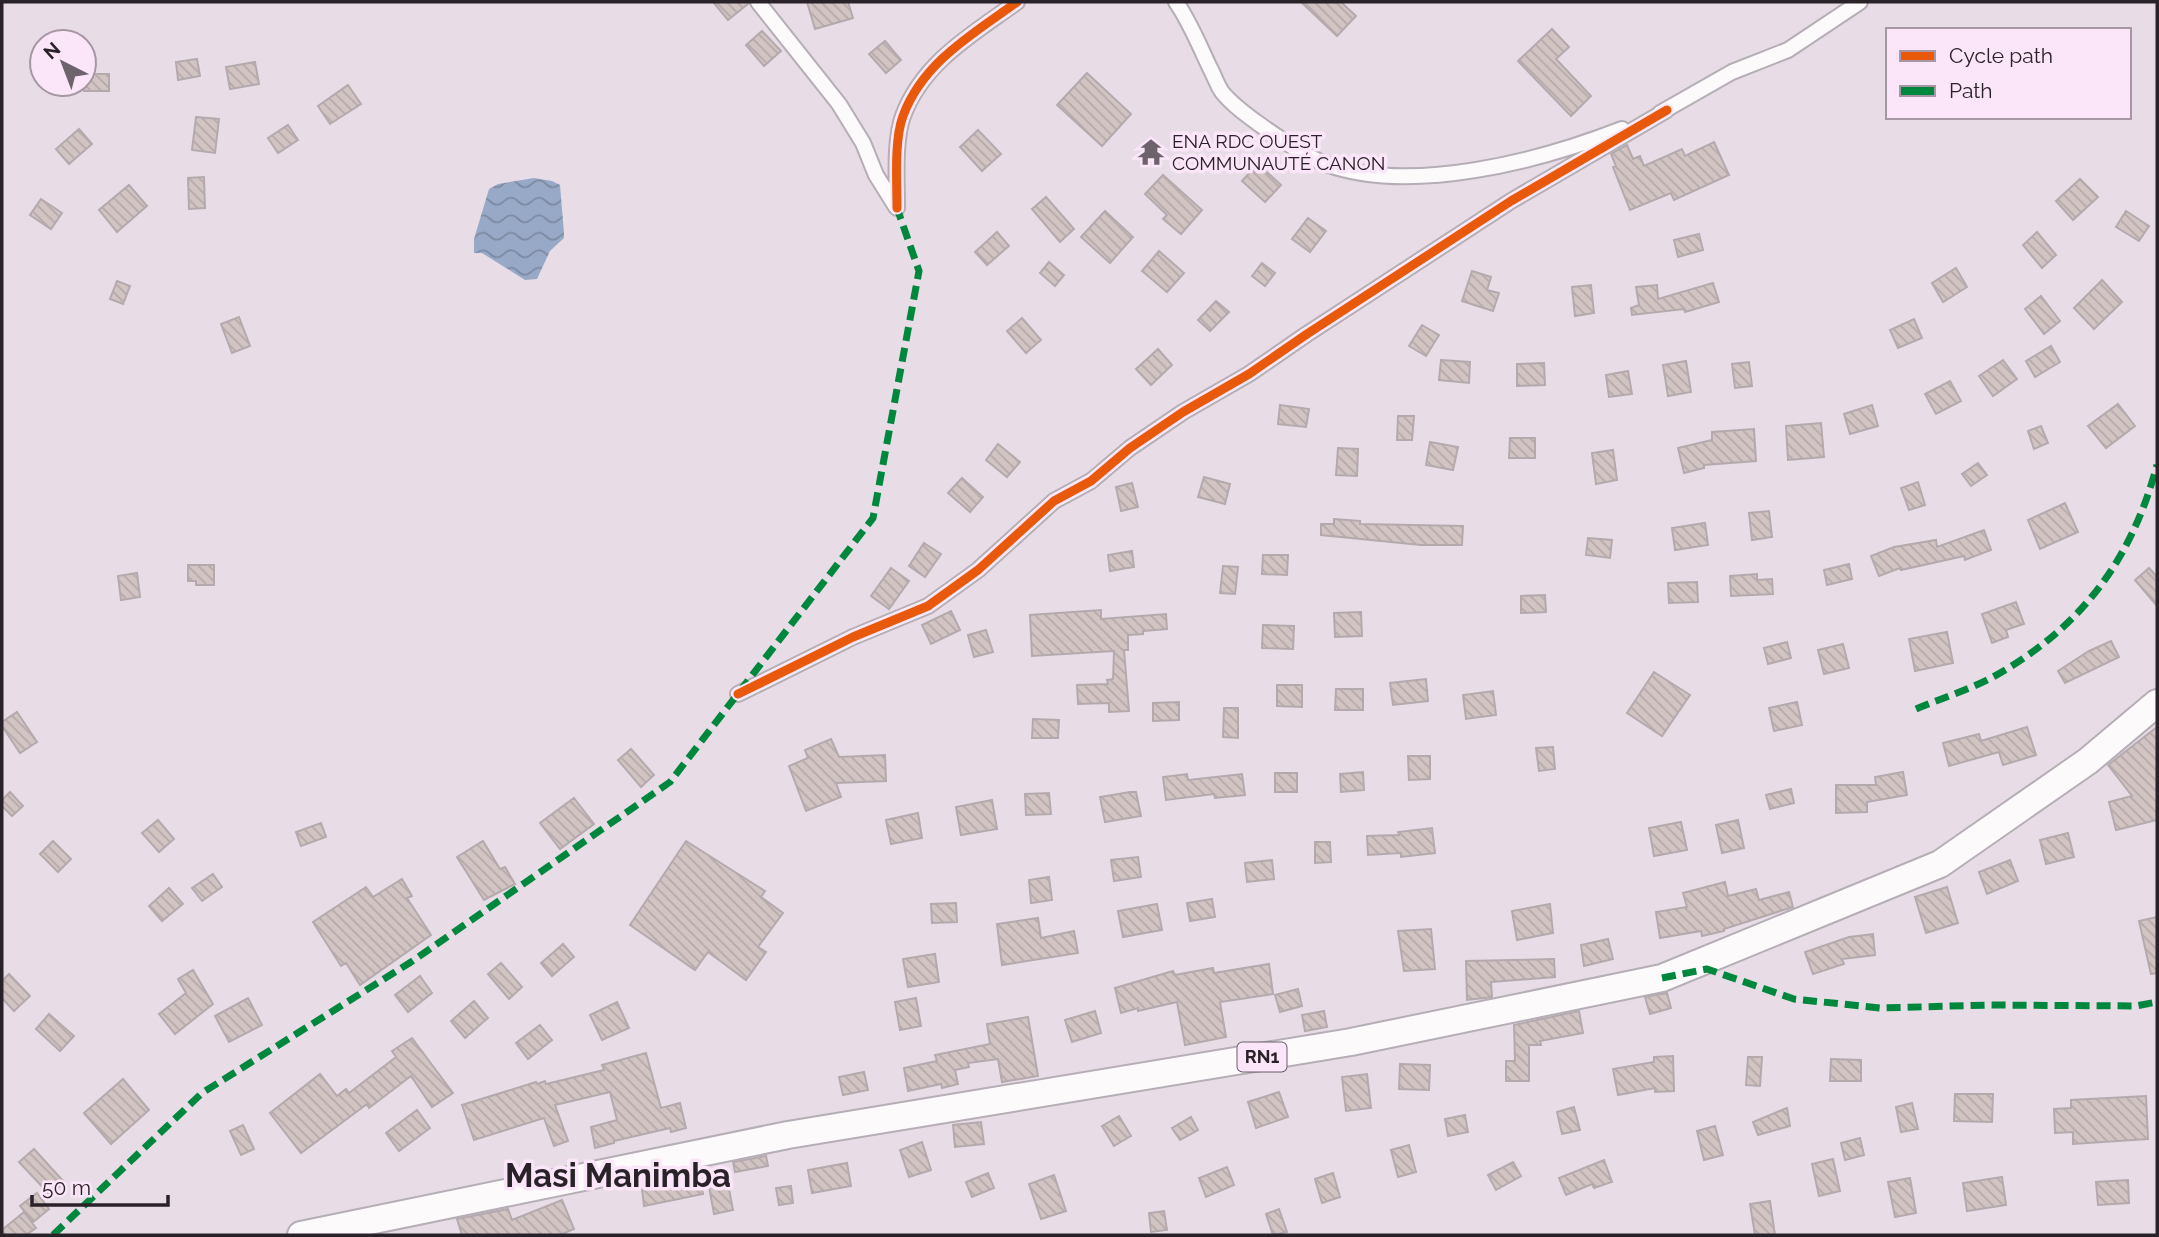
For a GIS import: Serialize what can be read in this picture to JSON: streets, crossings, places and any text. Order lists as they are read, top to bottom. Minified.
{"streets":{"highway":["RN1"]},"districts":["Masi Manimba"],"places":{"temple":["ENA RDC OUEST COMMUNAUTÉ CANON"]},"legend":["Cycle path","Path"],"scale_bar":"50 m","north":"top left"}
